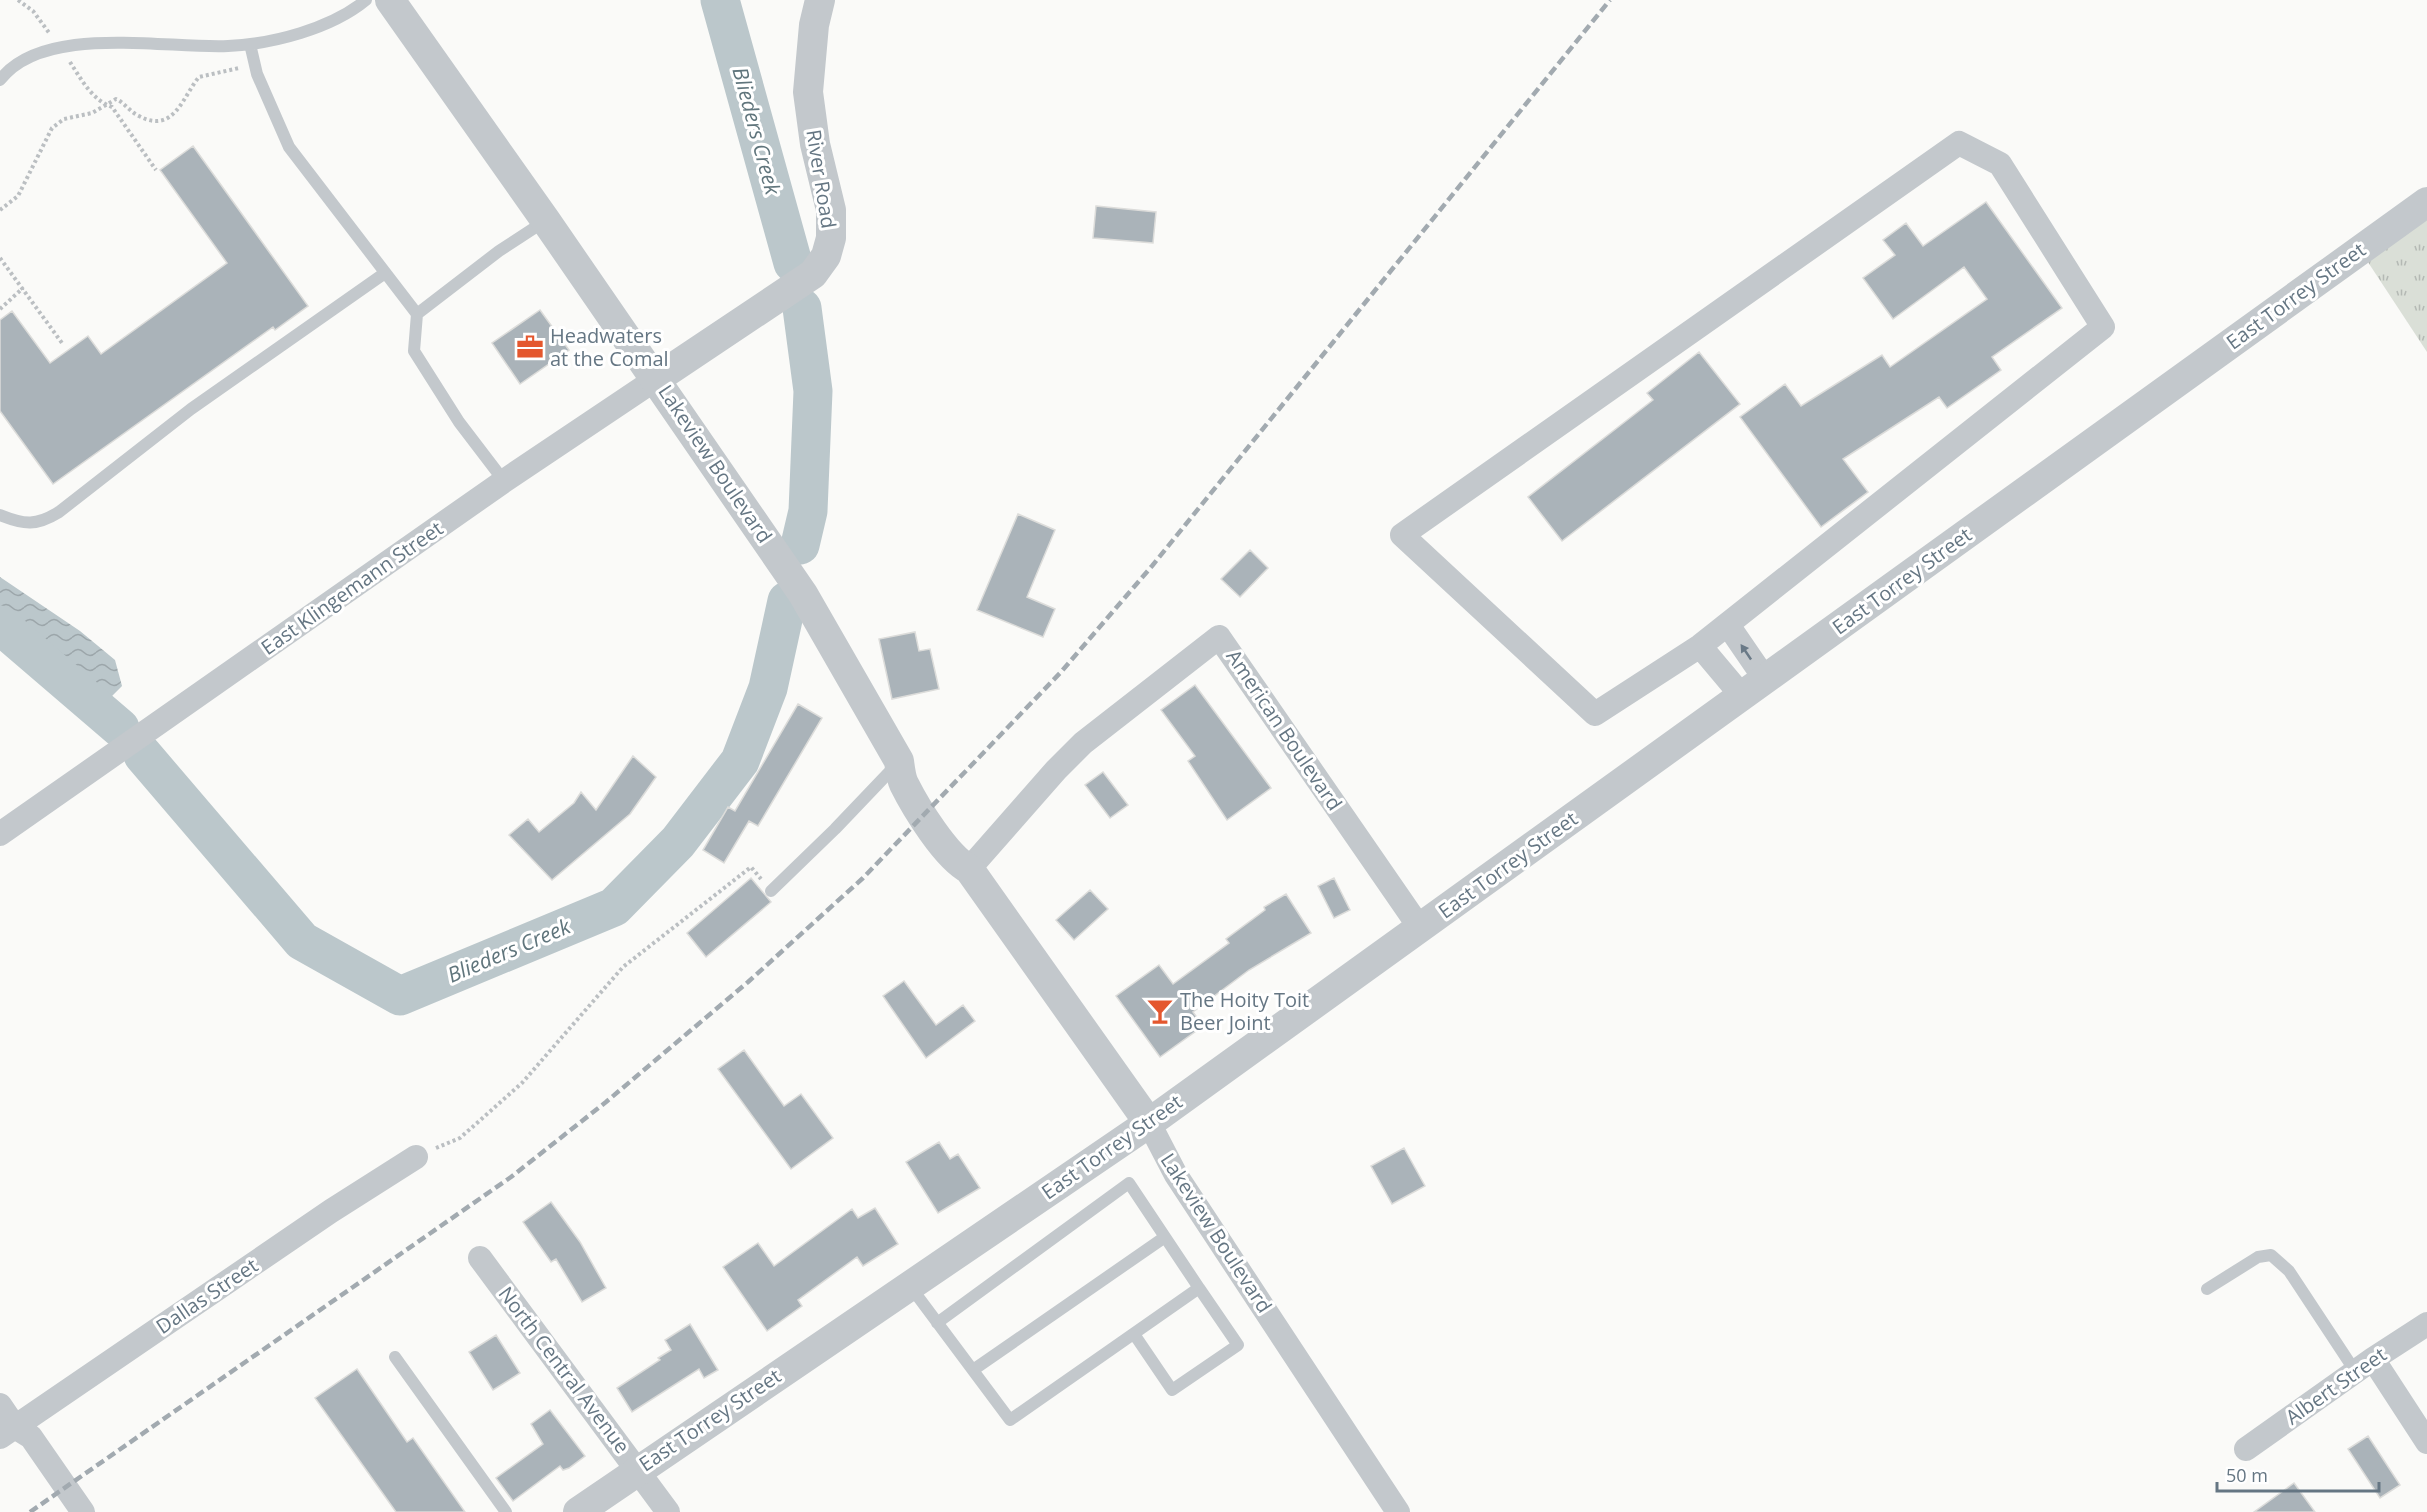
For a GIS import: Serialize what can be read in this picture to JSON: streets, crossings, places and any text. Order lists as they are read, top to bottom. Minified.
{"streets":{"street":["River Road","East Torrey Street","Lakeview Boulevard","East Klingemann Street","American Boulevard","Dallas Street","North Central Avenue","Albert Street"]},"crossings":[["River Road","Lakeview Boulevard"],["River Road","East Klingemann Street"],["East Torrey Street","Lakeview Boulevard"],["East Torrey Street","American Boulevard"],["East Torrey Street","North Central Avenue"],["Lakeview Boulevard","East Klingemann Street"],["Lakeview Boulevard","American Boulevard"]],"water":["Blieders Creek"],"places":{"office":["Headwaters at the Comal"],"bar":["The Hoity Toit Beer Joint"]},"scale_bar":"50 m"}
